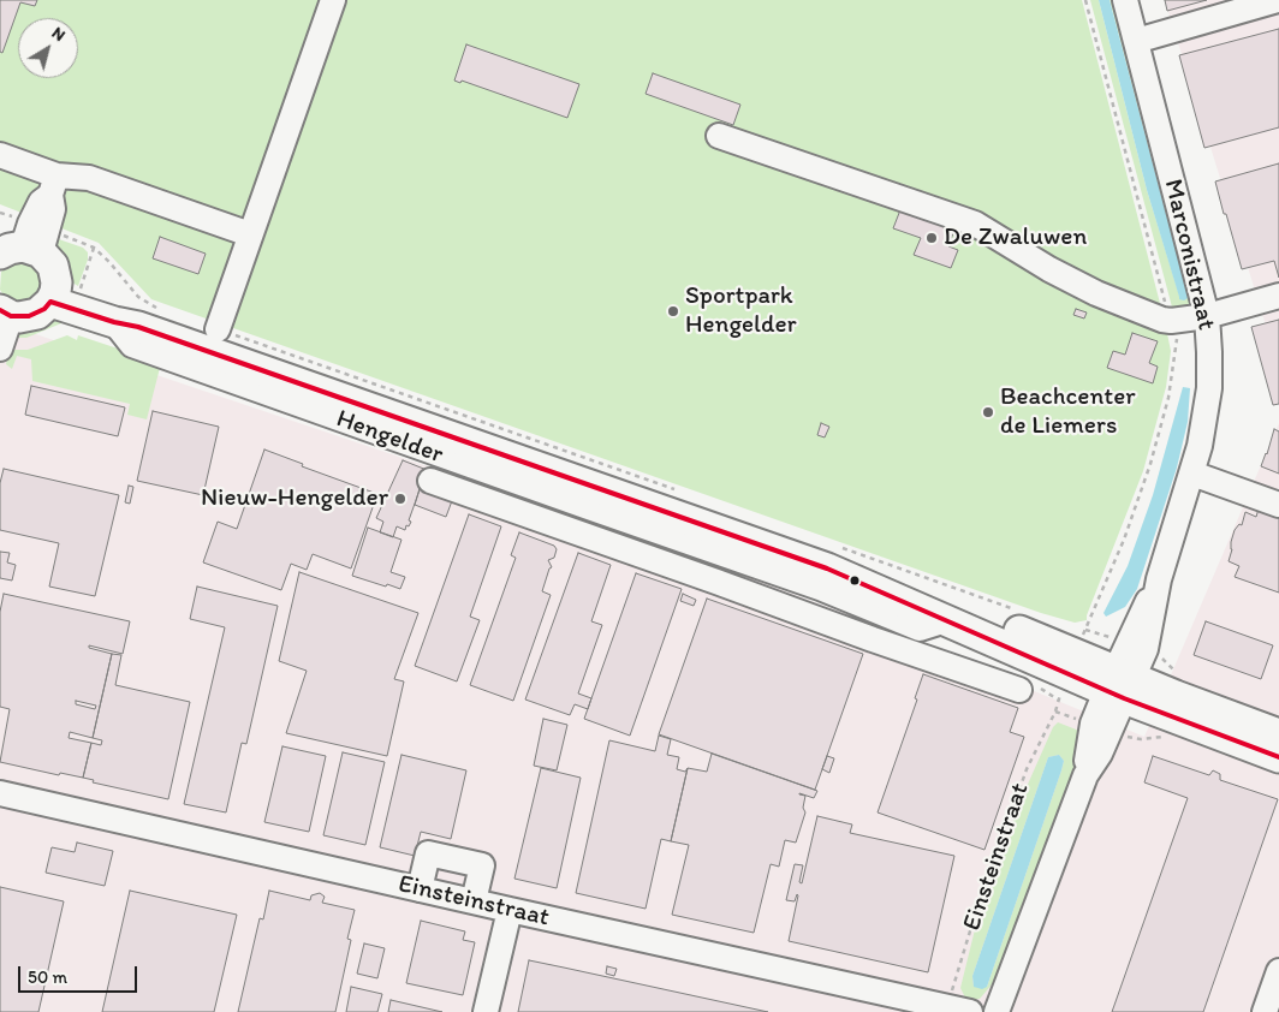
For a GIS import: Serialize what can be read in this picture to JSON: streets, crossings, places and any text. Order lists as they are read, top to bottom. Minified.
{"streets":{"main road":["Hengelder"],"street":["Marconistraat","Einsteinstraat"]},"crossings":[["Marconistraat","Hengelder"],["Marconistraat","Einsteinstraat"],["Hengelder","Einsteinstraat"]],"places":["De Zwaluwen","Sportpark Hengelder","Beachcenter de Liemers","Nieuw-Hengelder"],"scale_bar":"50 m","north":"top right"}
